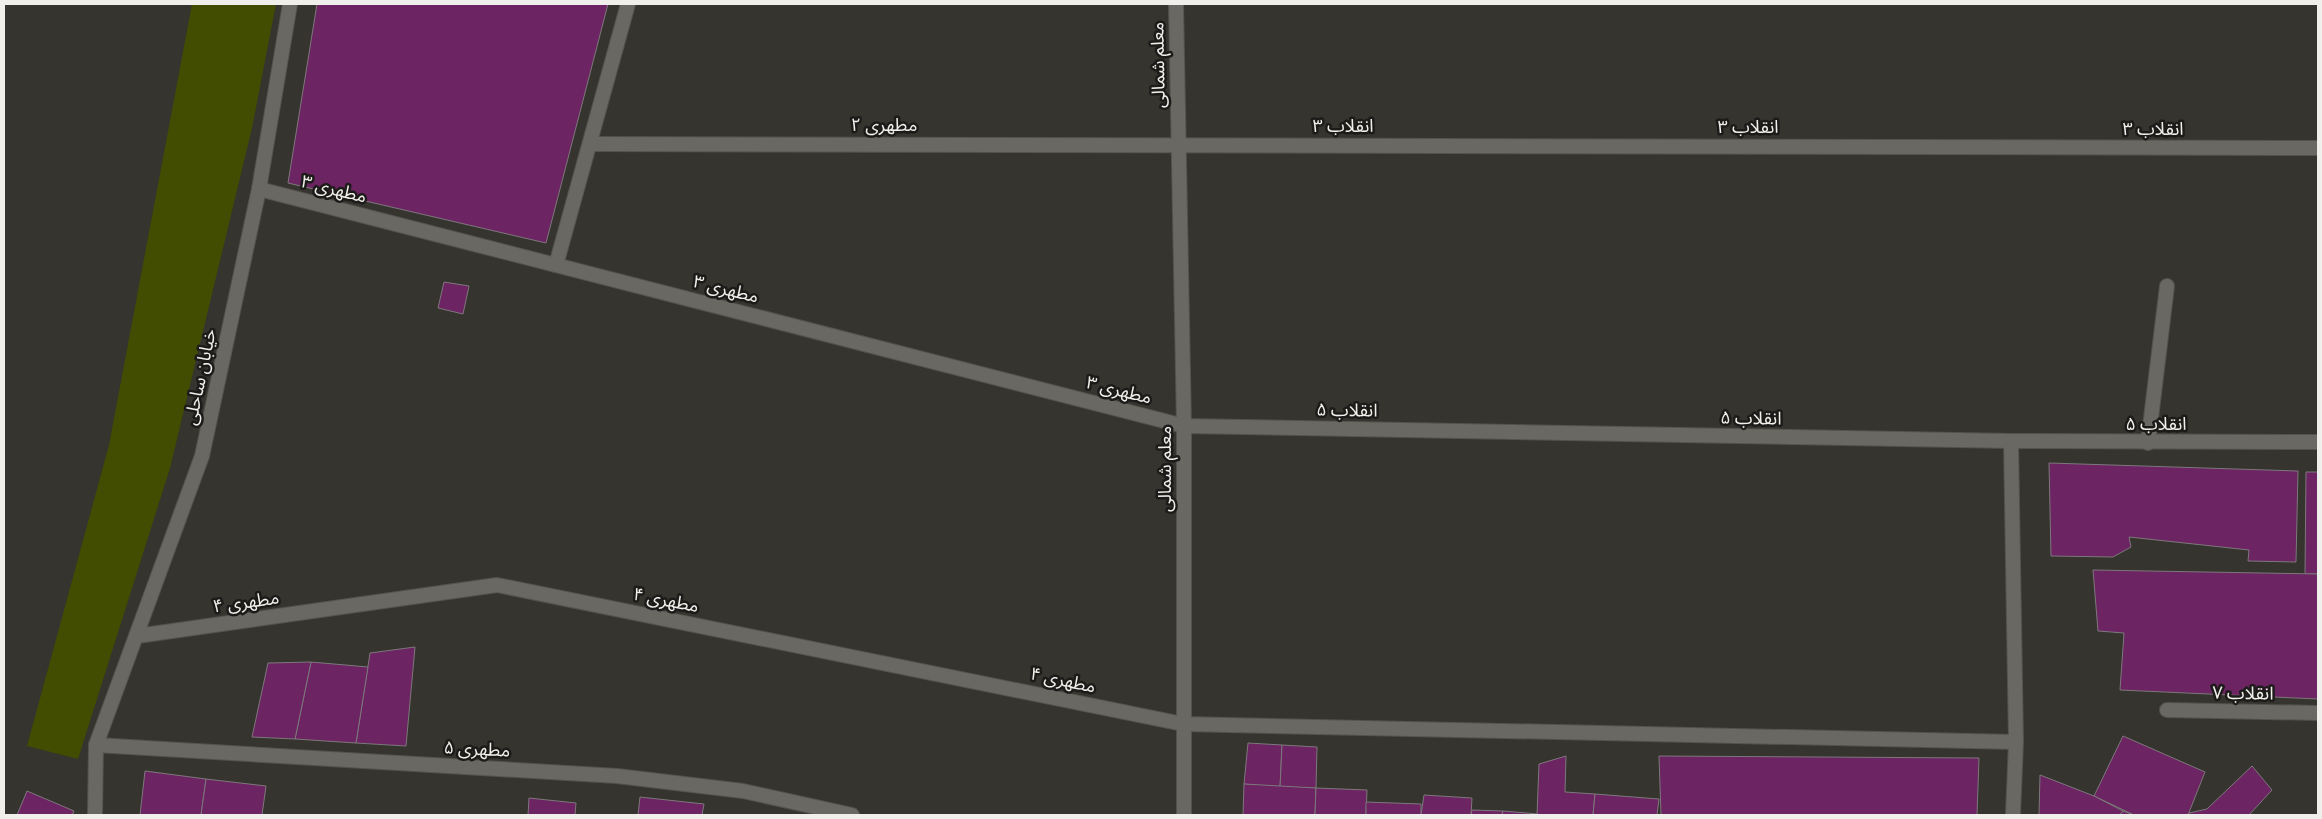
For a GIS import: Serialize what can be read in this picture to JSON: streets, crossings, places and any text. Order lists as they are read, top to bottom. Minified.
{"streets":{"street":["معلم شمالی","مطهری ۲","انقلاب ۳","مطهری ۳","خیابان ساحلی","انقلاب ۵","مطهری ۴","انقلاب ۷","مطهری ۵"]},"crossings":[["معلم شمالی","مطهری ۲"],["معلم شمالی","انقلاب ۳"],["معلم شمالی","مطهری ۳"],["معلم شمالی","انقلاب ۵"],["معلم شمالی","مطهری ۴"],["مطهری ۲","انقلاب ۳"],["مطهری ۳","خیابان ساحلی"],["مطهری ۳","انقلاب ۵"],["خیابان ساحلی","مطهری ۴"],["خیابان ساحلی","مطهری ۵"]]}
